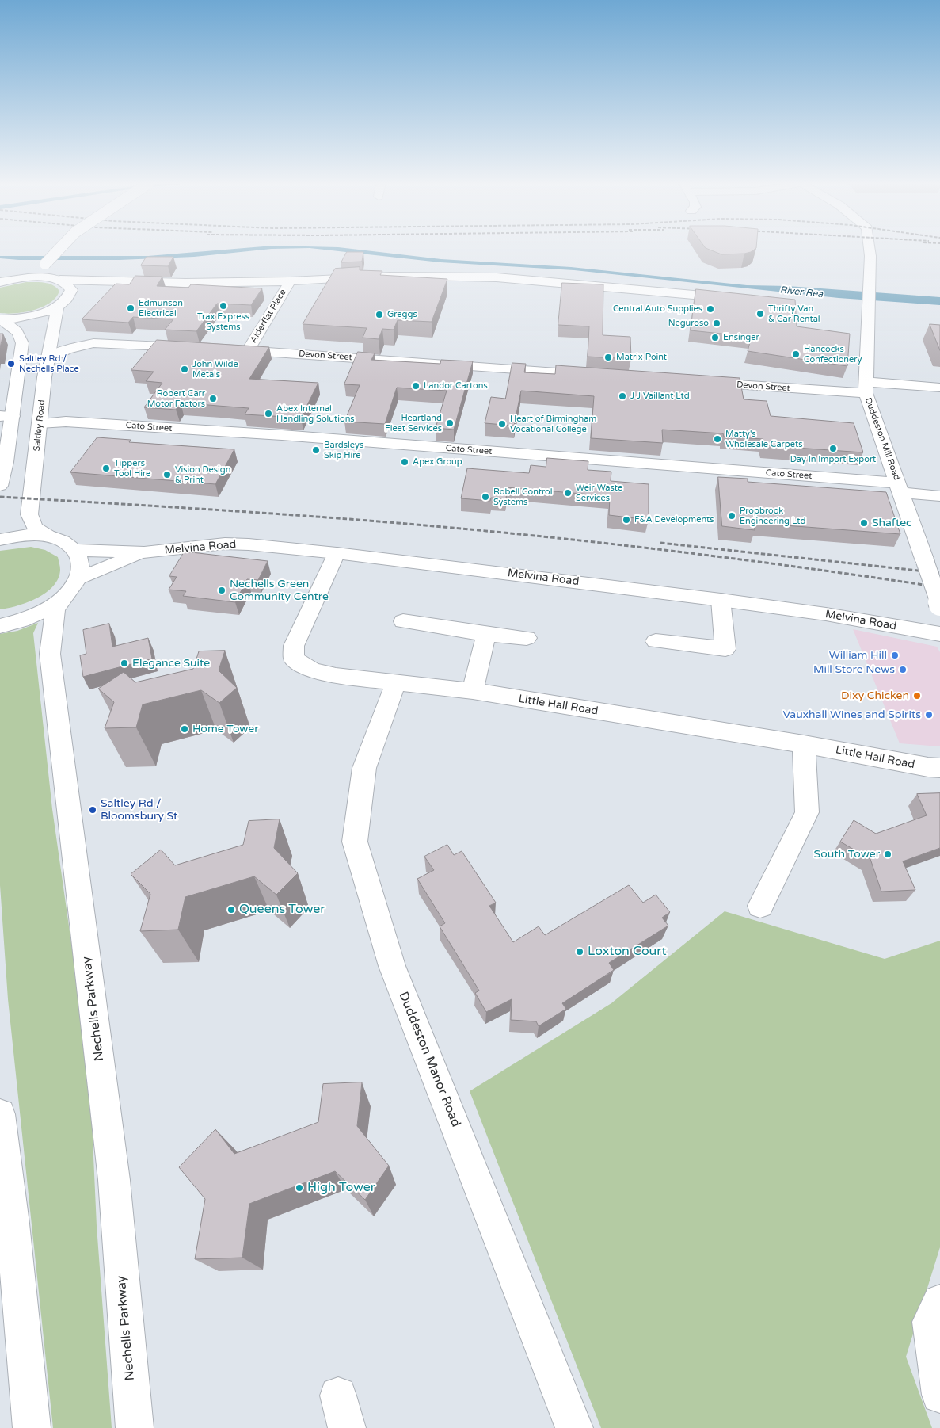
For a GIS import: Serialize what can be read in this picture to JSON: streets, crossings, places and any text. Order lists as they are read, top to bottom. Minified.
{"streets":{"street":["Alderflat Place","Devon Street","Saltley Road","Cato Street","Duddeston Mill Road","Melvina Road","Little Hall Road","Nechells Parkway","Duddeston Manor Road"]},"crossings":[["Alderflat Place","Devon Street"],["Devon Street","Duddeston Mill Road"],["Saltley Road","Cato Street"],["Cato Street","Duddeston Mill Road"],["Melvina Road","Little Hall Road"],["Melvina Road","Nechells Parkway"],["Little Hall Road","Duddeston Manor Road"]],"water":["River Rea"],"places":["Trax Express Systems","Edmunson Electrical","Central Auto Supplies","Thrifty Van & Car Rental","Greggs","Neguroso","Ensinger","Hancocks Confectionery","Matrix Point","Saltley Rd / Nechells Place","John Wilde Metals","Landor Cartons","J J Vaillant Ltd","Robert Carr Motor Factors","Abex Internal Handling Solutions","Heartland Fleet Services","Heart of Birmingham Vocational College","Matty's Wholesale Carpets","Day In Import Export","Bardsleys Skip Hire","Apex Group","Tippers Tool Hire","Vision Design & Print","Weir Waste Services","Robell Control Systems","Propbrook Engineering Ltd","F&A Developments","Shaftec","Nechells Green Community Centre","William Hill","Elegance Suite","Mill Store News","Dixy Chicken","Vauxhall Wines and Spirits","Home Tower","Saltley Rd / Bloomsbury St","South Tower","Queens Tower","Loxton Court","High Tower"]}
